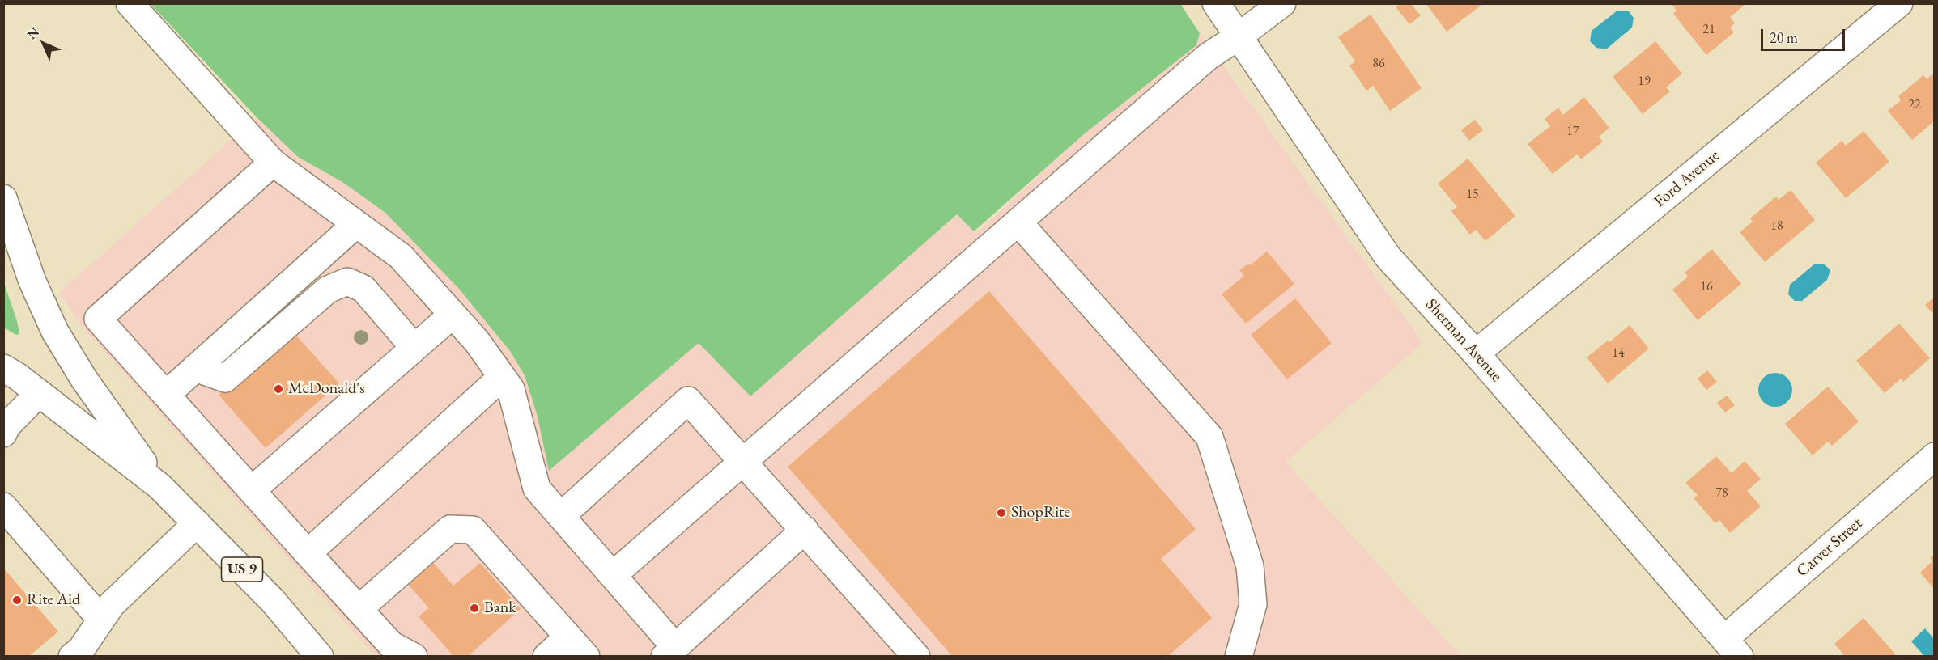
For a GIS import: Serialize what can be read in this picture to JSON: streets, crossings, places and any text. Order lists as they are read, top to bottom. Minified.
{"streets":{"main road":["Ford Avenue","Sherman Avenue","Carver Street","US 9"]},"crossings":[["Ford Avenue","Sherman Avenue"],["Sherman Avenue","Carver Street"]],"places":["McDonald's","ShopRite","Rite Aid","Bank"],"house_numbers":["21","86","19","22","17","15","18","16","14","78"],"scale_bar":"20 m","north":"top left"}
